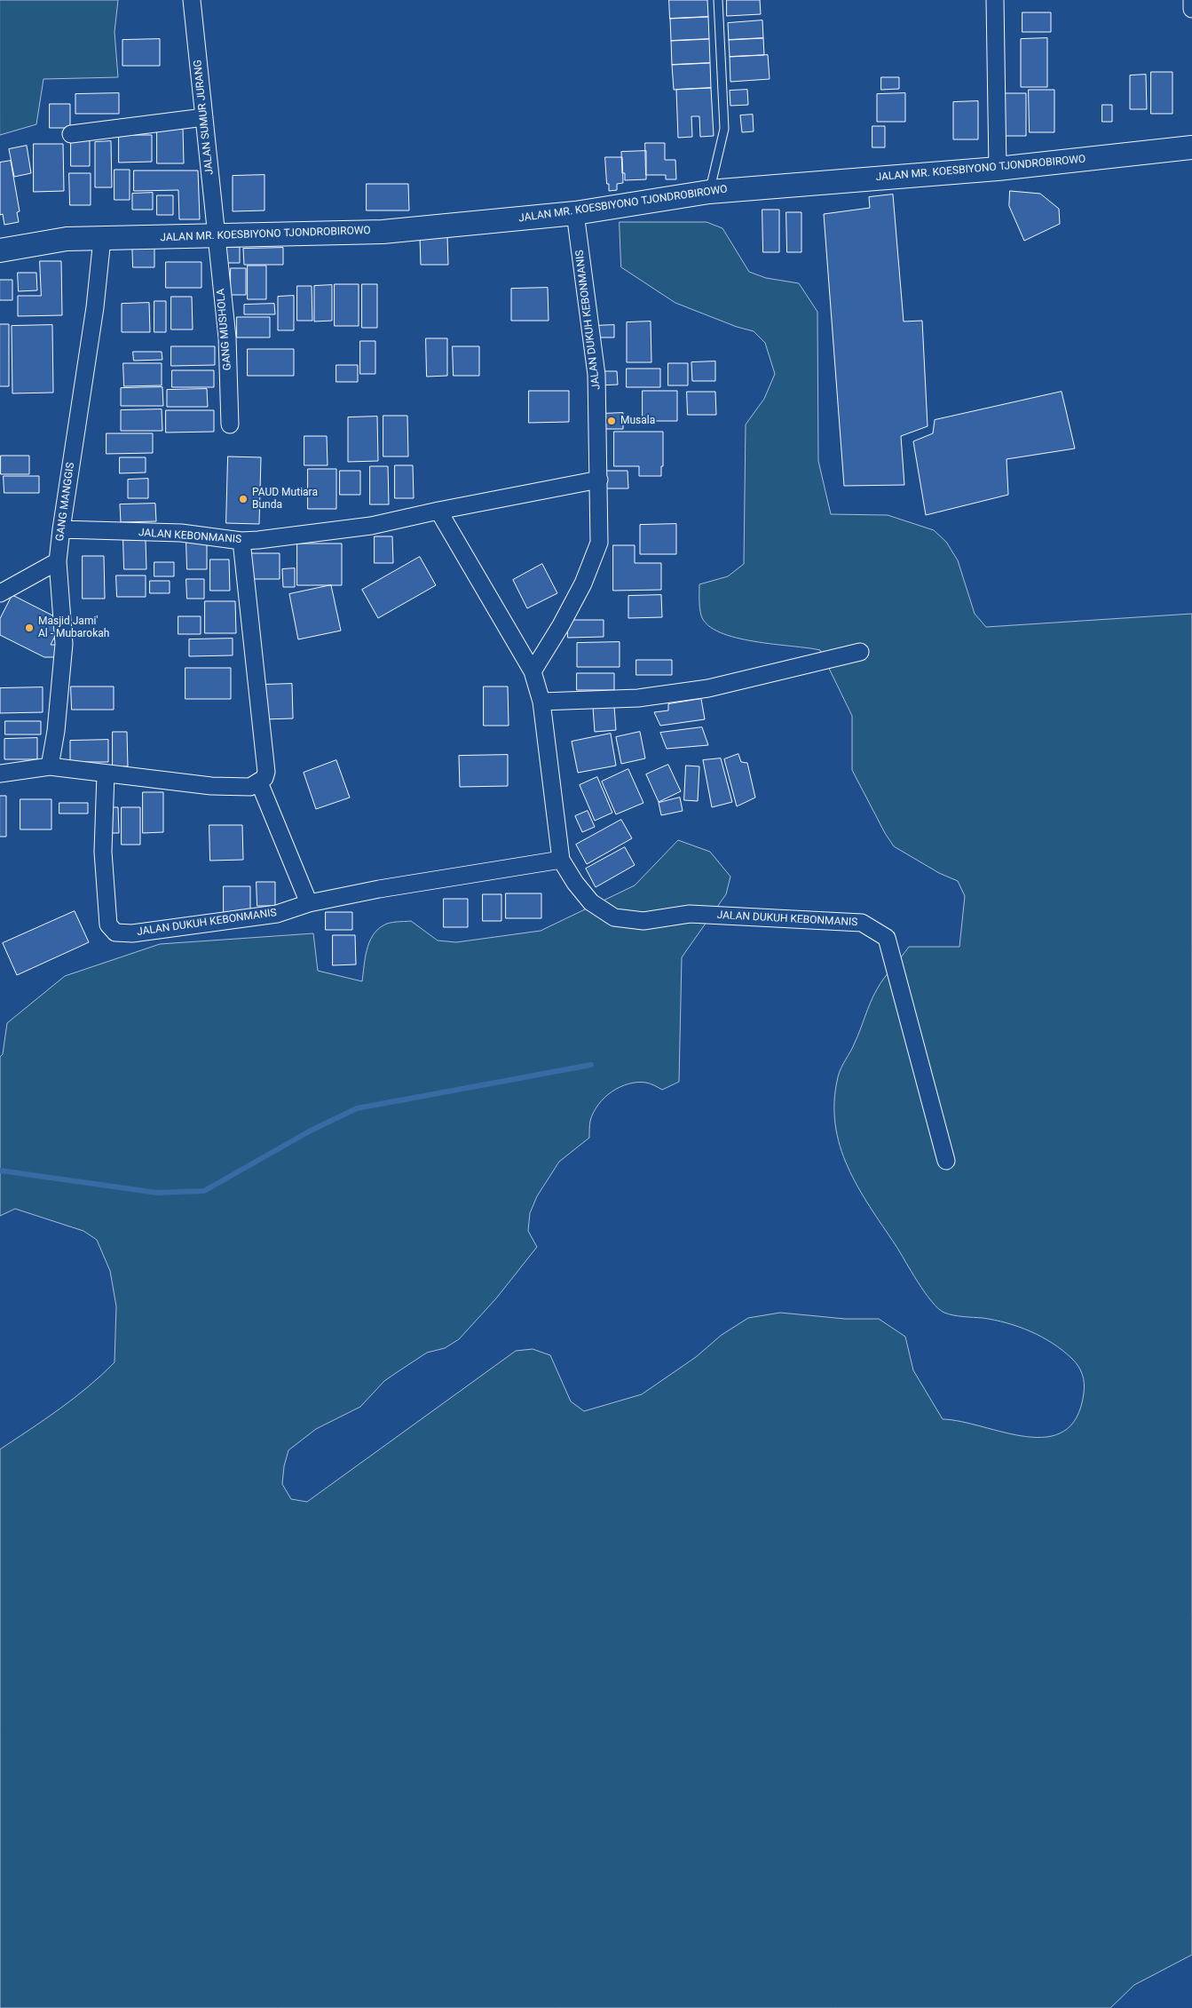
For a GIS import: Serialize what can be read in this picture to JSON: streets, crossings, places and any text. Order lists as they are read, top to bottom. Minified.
{"streets":{"main road":["JALAN MR. KOESBIYONO TJONDROBIROWO"],"street":["JALAN SUMUR JURANG","JALAN DUKUH KEBONMANIS","GANG MUSHOLA","GANG MANGGIS","JALAN KEBONMANIS"]},"crossings":[["JALAN SUMUR JURANG","JALAN MR. KOESBIYONO TJONDROBIROWO"],["JALAN SUMUR JURANG","GANG MUSHOLA"],["JALAN MR. KOESBIYONO TJONDROBIROWO","JALAN DUKUH KEBONMANIS"],["JALAN MR. KOESBIYONO TJONDROBIROWO","GANG MUSHOLA"],["JALAN MR. KOESBIYONO TJONDROBIROWO","GANG MANGGIS"],["JALAN DUKUH KEBONMANIS","JALAN KEBONMANIS"],["GANG MANGGIS","JALAN KEBONMANIS"]],"places":["Musala","PAUD Mutiara Bunda","Masjid Jami' Al - Mubarokah"]}
